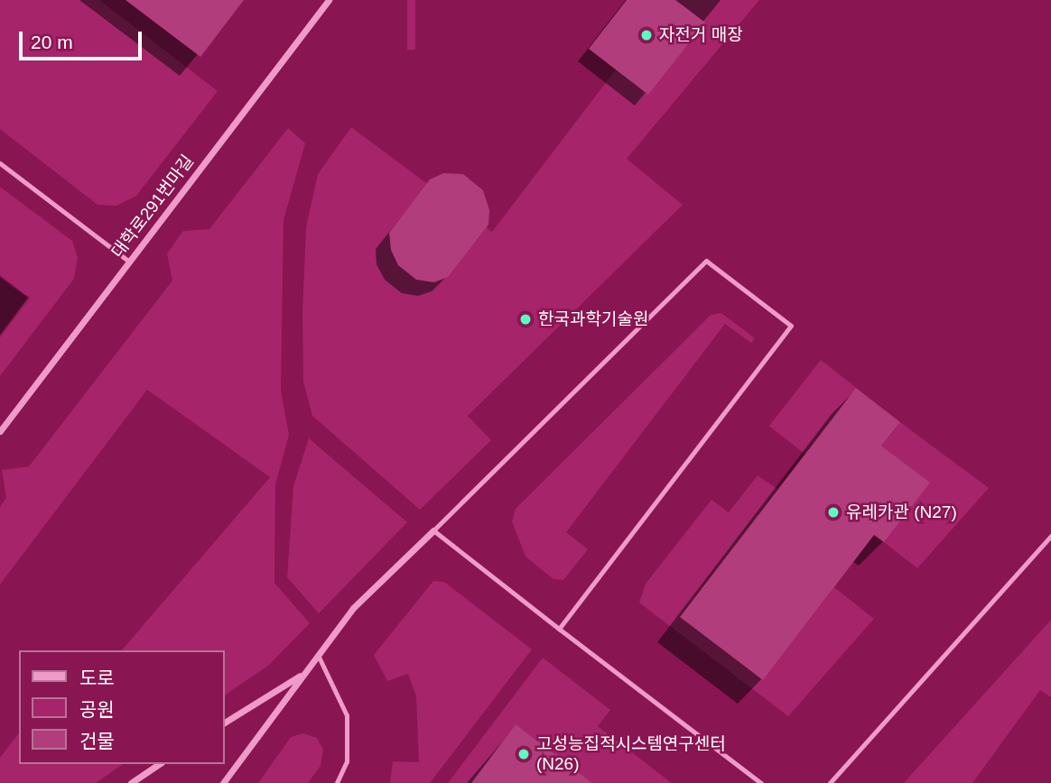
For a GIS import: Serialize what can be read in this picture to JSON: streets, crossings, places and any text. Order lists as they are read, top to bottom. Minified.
{"streets":{"street":["대학로291번마길"]},"places":["자전거 매장","한국과학기술원","유레카관 (N27)","고성능집적시스템연구센터 (N26)"],"legend":["도로","공원","건물"],"scale_bar":"20 m"}
